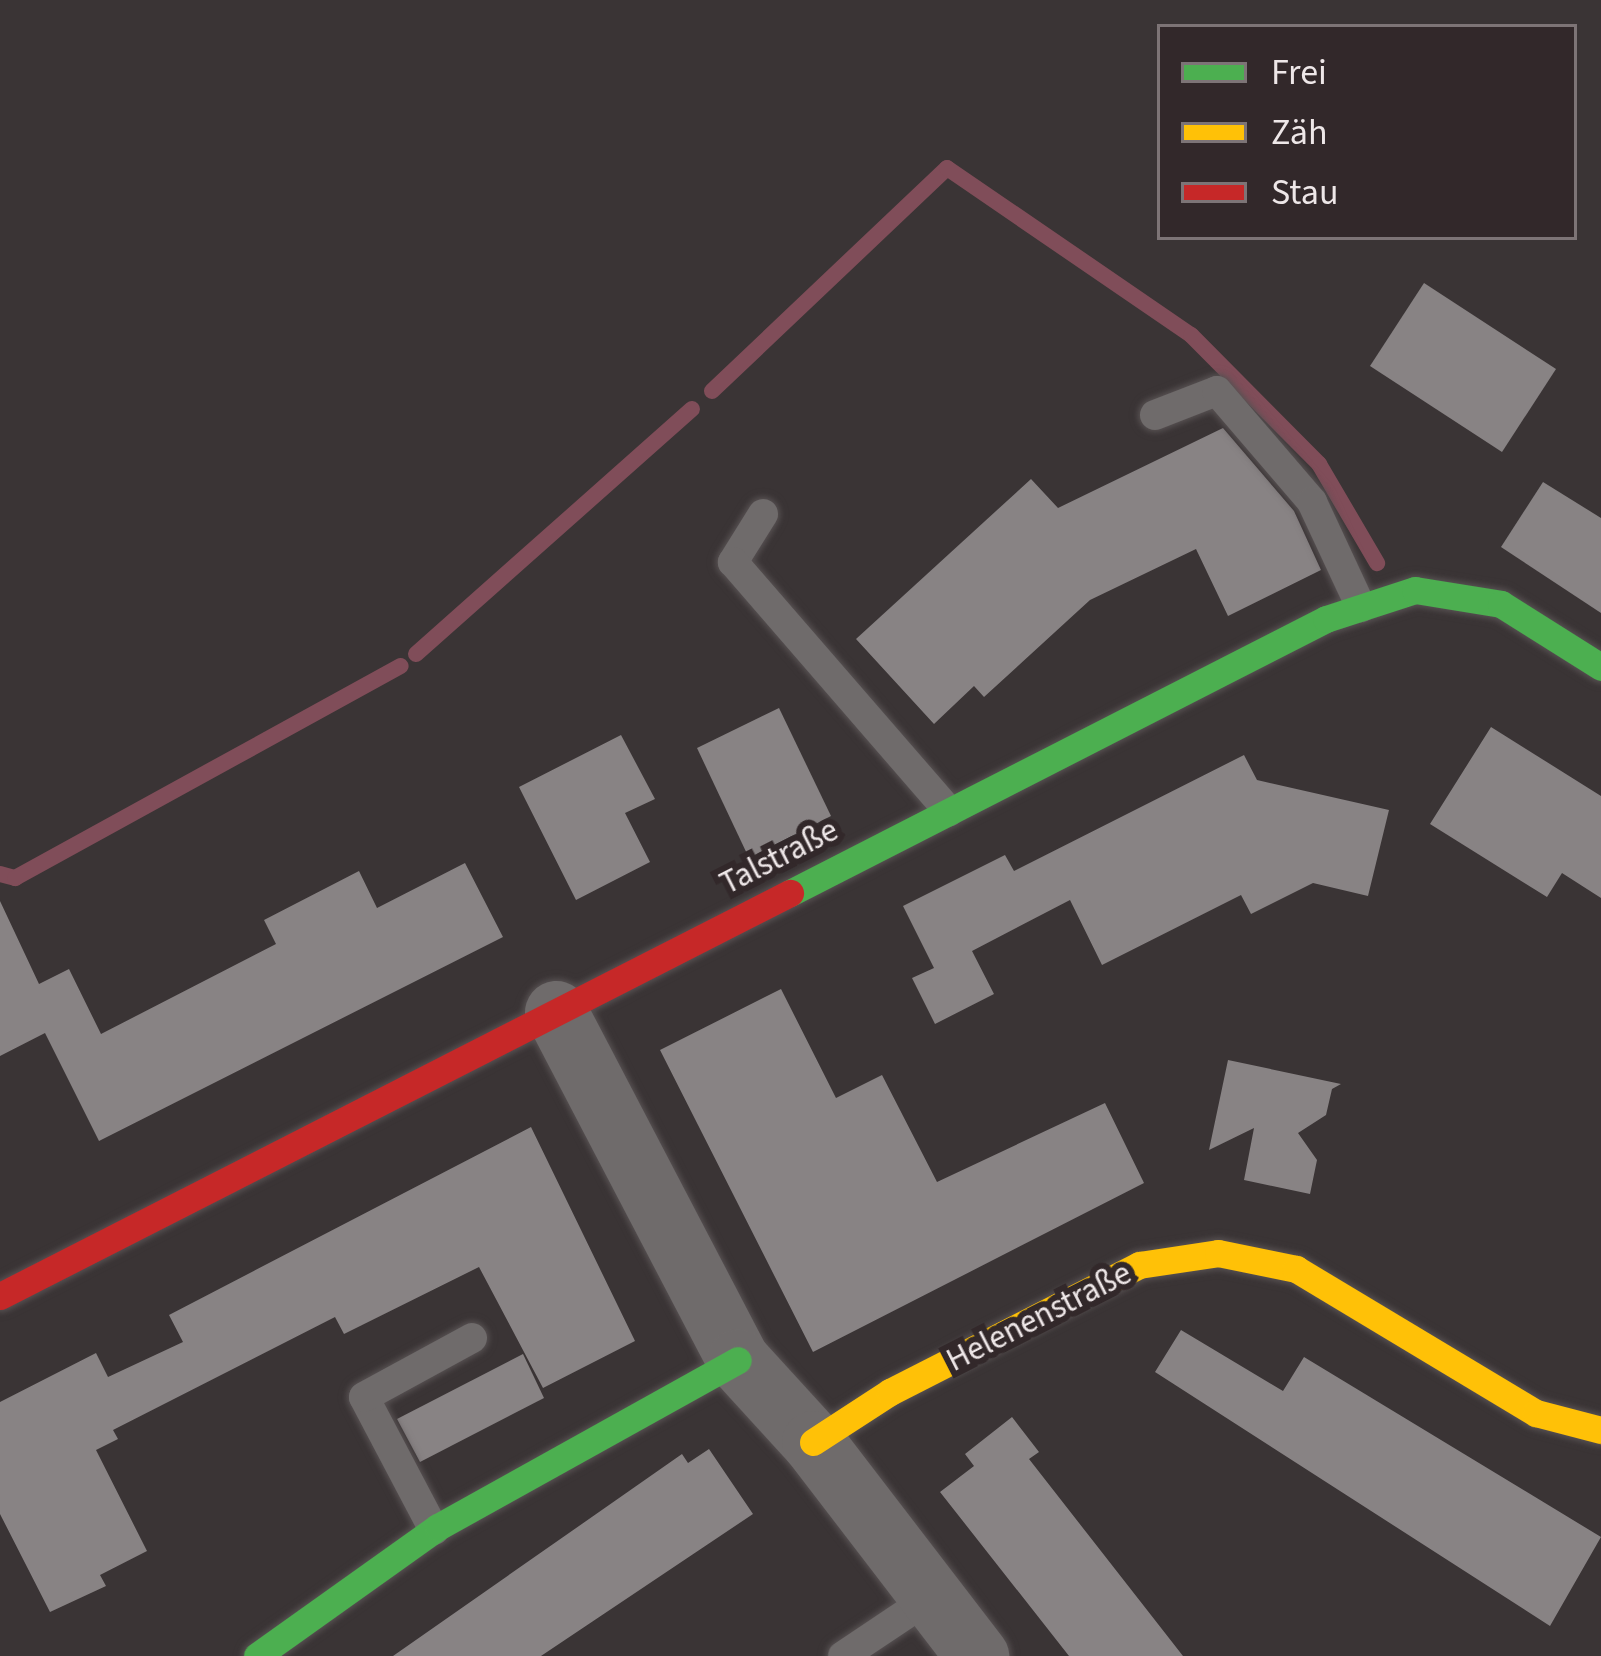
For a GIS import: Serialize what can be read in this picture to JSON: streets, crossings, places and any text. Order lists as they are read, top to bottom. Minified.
{"streets":{"street":["Talstraße","Helenenstraße"]},"legend":["Frei","Zäh","Stau"]}
